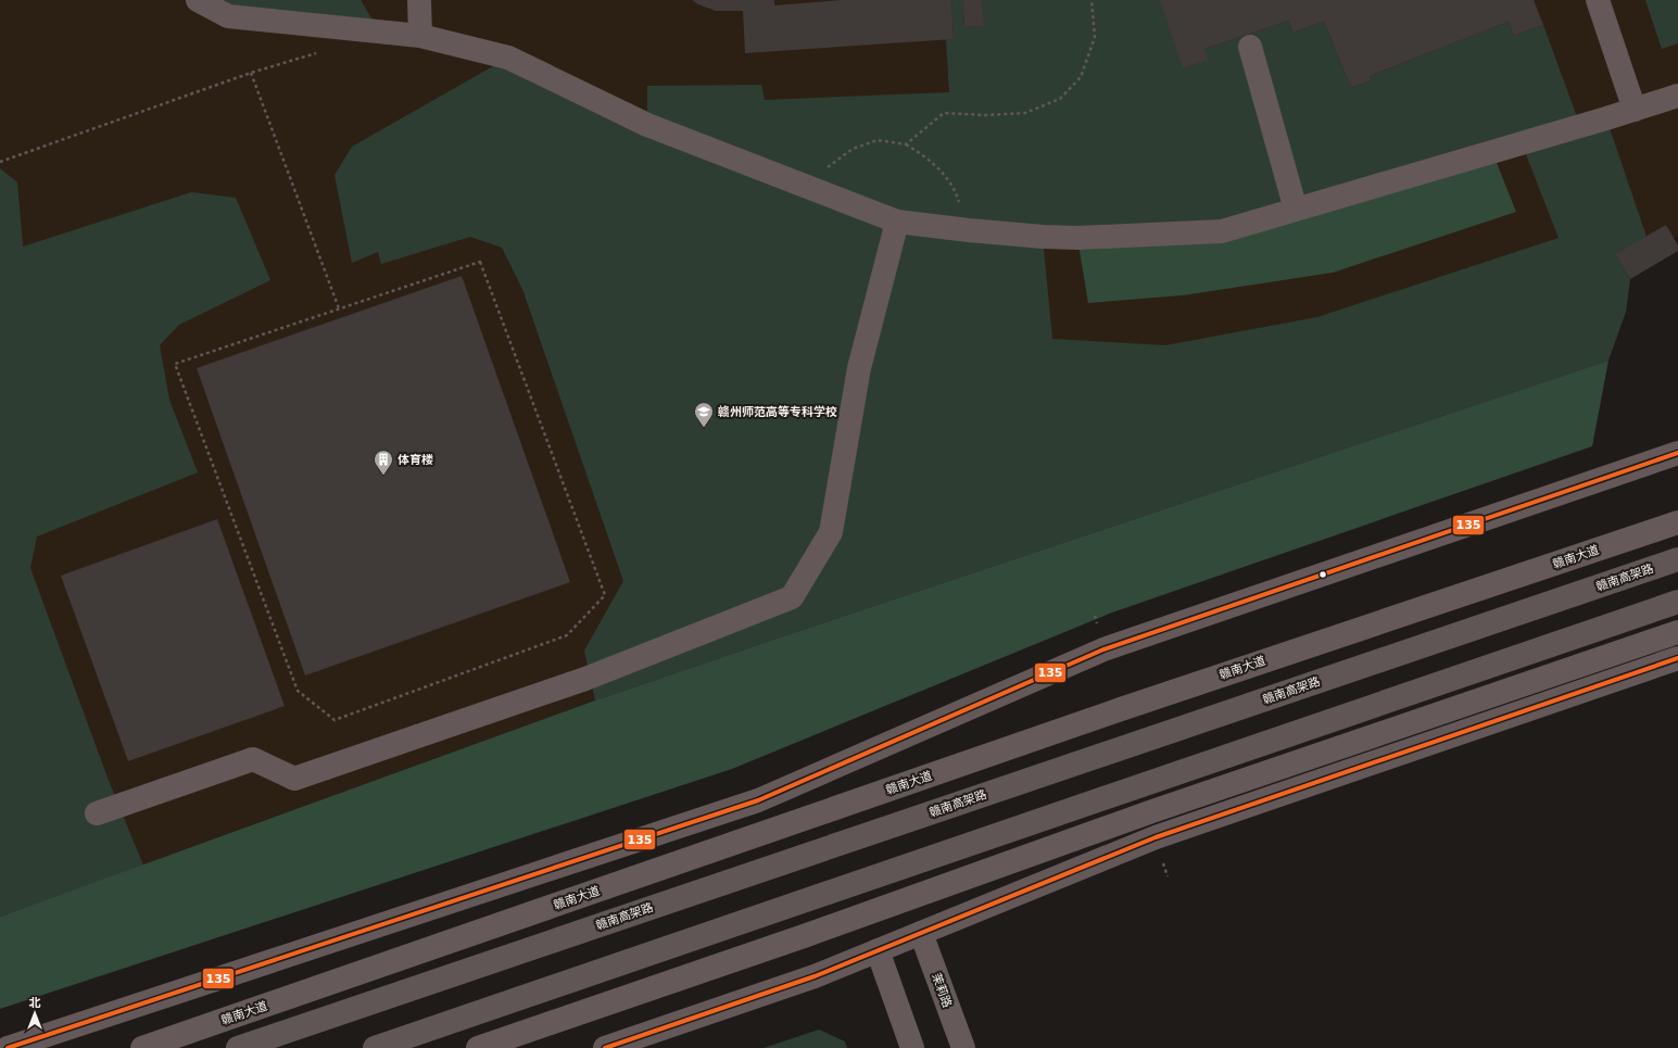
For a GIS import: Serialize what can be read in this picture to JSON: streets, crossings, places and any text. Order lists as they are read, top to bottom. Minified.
{"streets":{"highway":["赣南高架路"],"main road":["赣南大道","茉莉路"]},"places":{"school or university":["赣州师范高等专科学校"],"building":["体育楼"]},"lines":["transit line 135"],"north":"top"}
